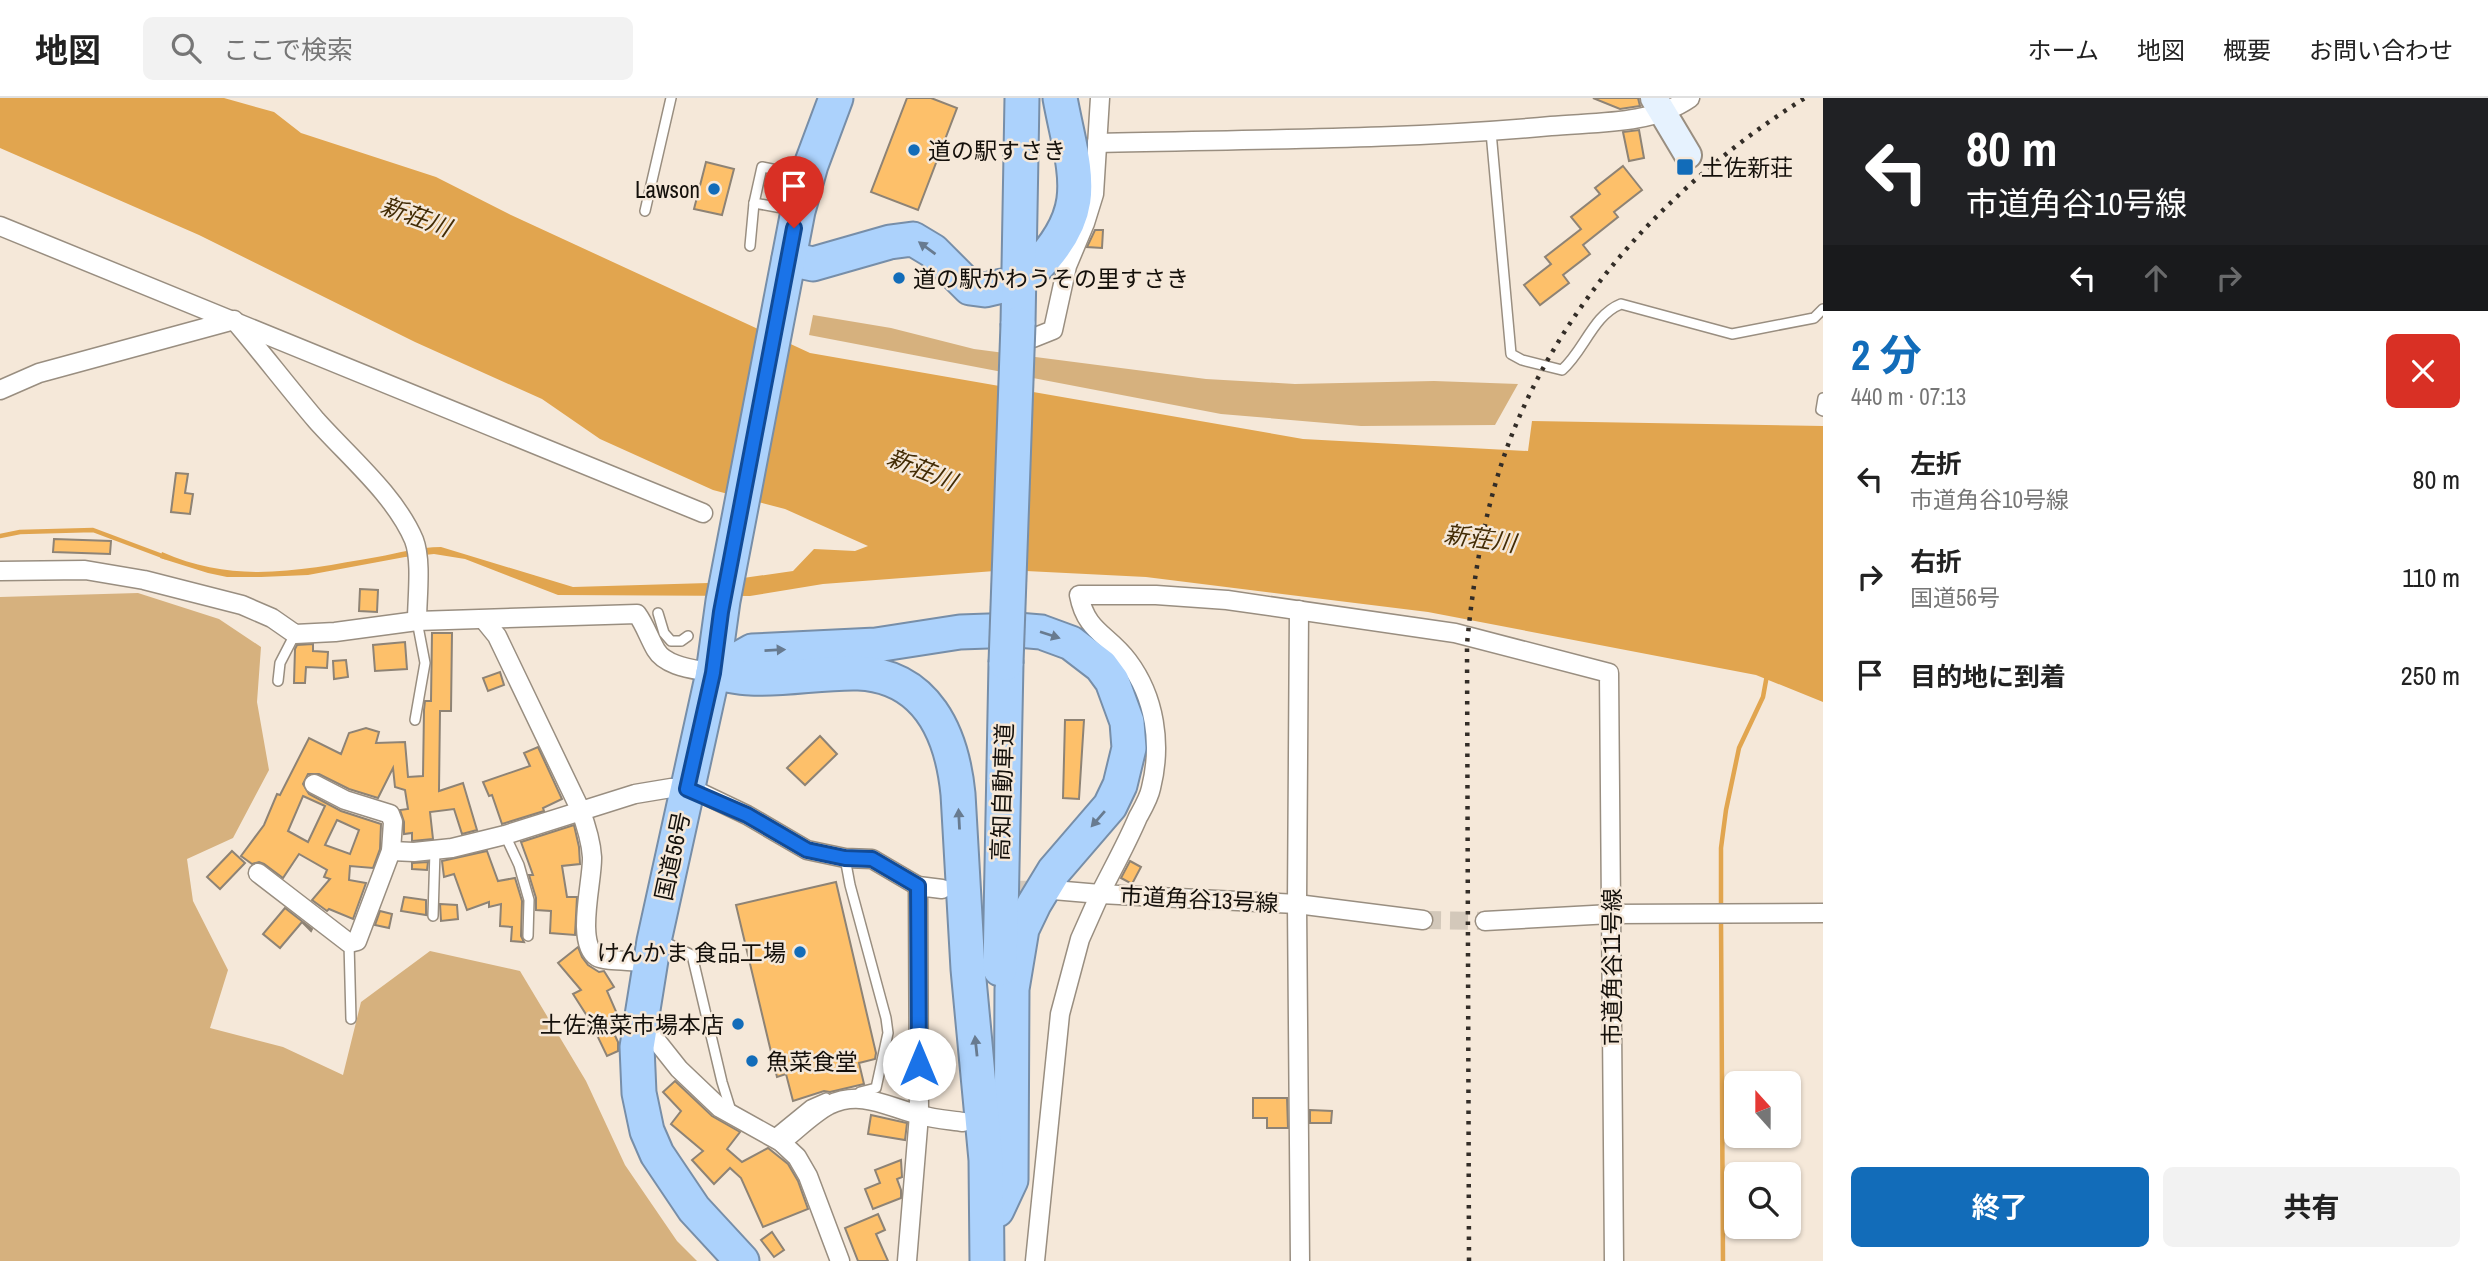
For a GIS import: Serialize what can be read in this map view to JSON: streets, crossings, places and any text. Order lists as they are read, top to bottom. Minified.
{"streets":{"highway":["高知自動車道","国道56号"],"street":["市道角谷13号線","市道角谷11号線"]},"crossings":[["市道角谷13号線","市道角谷11号線"]],"water":["新荘川"],"places":{"other":["道の駅すさき","Lawson","道の駅かわうその里すさき","けんかま 食品工場","土佐漁菜市場本店","魚菜食堂"],"transit":["土佐新荘"]},"north":"top","page":{"header":"地図","search":"ここで検索","nav":["ホーム","地図","概要","お問い合わせ"],"turn":["80 m","市道角谷10号線"],"heading":["2 分","440 m · 07:13"],"list":[{"name":"左折","note":"市道角谷10号線","value":"80 m"},{"name":"右折","note":"国道56号","value":"110 m"},{"name":"目的地に到着","value":"250 m"}],"buttons":["終了","共有"]}}
